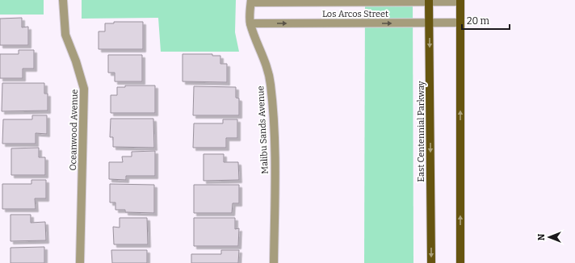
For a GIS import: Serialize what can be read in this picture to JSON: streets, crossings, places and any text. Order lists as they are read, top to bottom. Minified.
{"streets":{"main road":["East Centennial Parkway"],"street":["Los Arcos Street","Oceanwood Avenue","Malibu Sands Avenue"]},"crossings":[["Los Arcos Street","Malibu Sands Avenue"],["Los Arcos Street","East Centennial Parkway"]],"scale_bar":"20 m","north":"left"}
